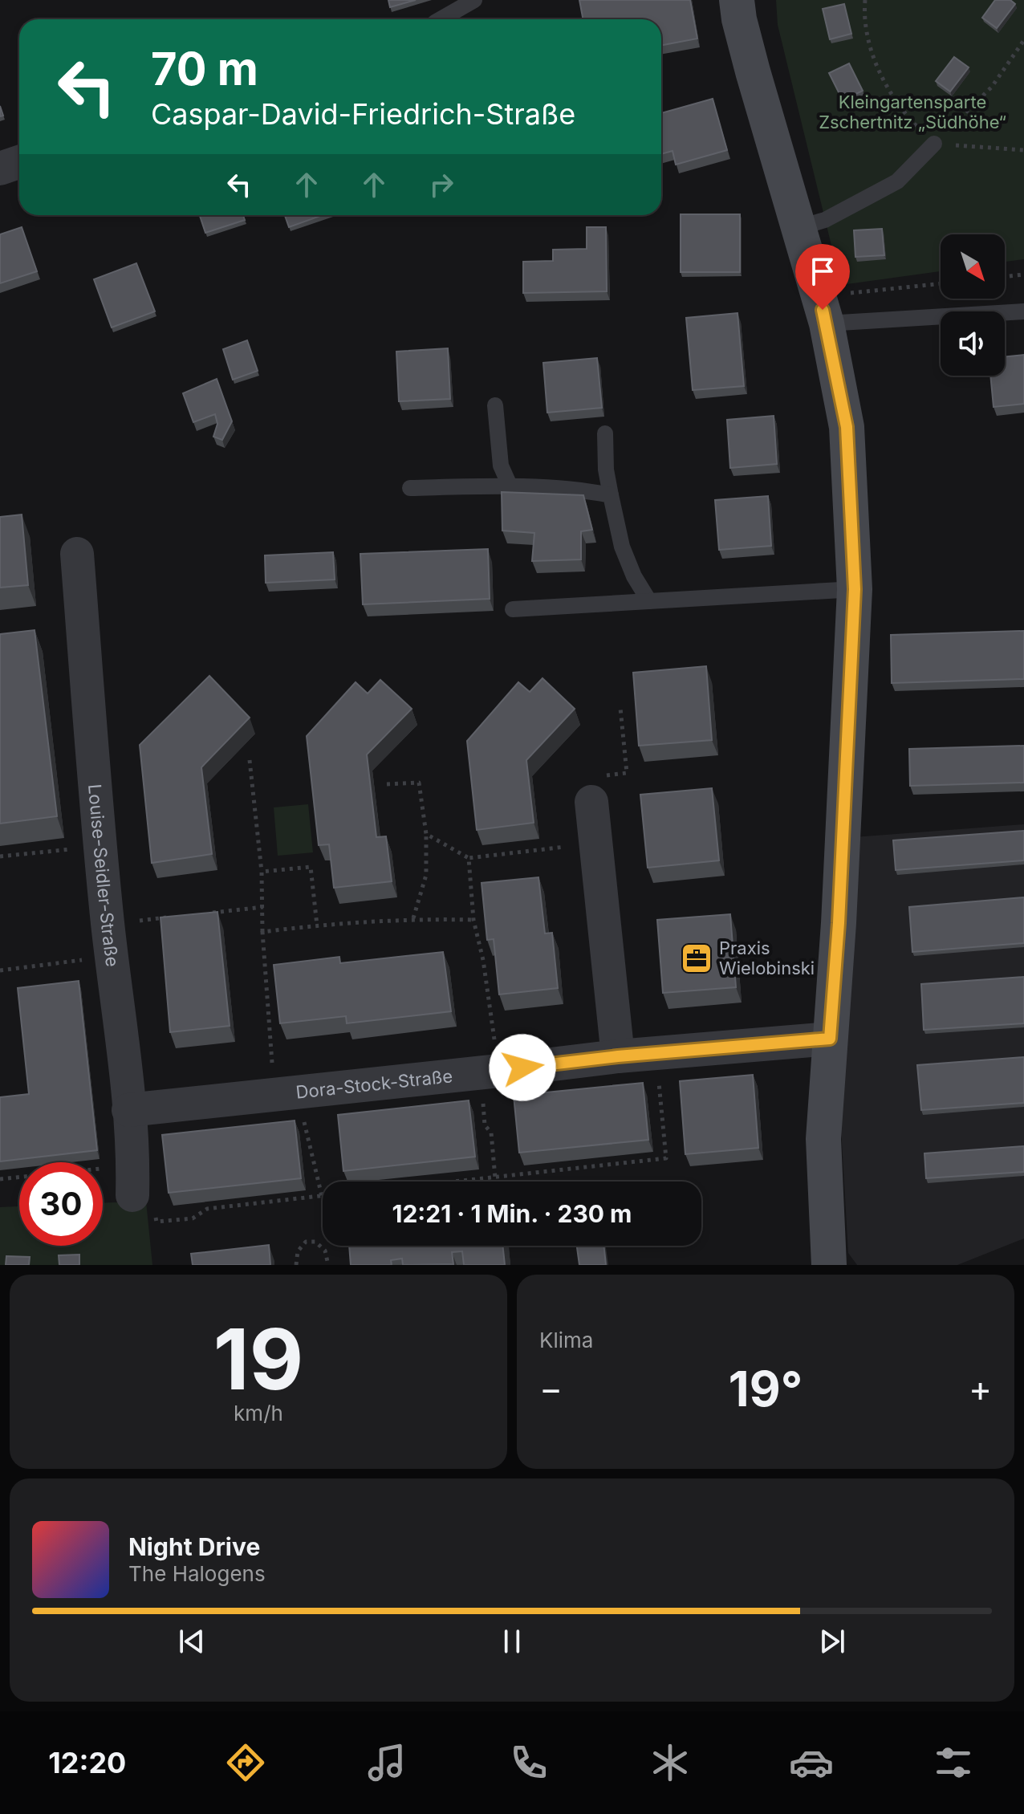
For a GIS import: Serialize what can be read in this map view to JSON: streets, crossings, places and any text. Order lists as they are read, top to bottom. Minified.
{"streets":{"street":["Louise-Seidler-Straße","Dora-Stock-Straße"]},"crossings":[["Louise-Seidler-Straße","Dora-Stock-Straße"]],"parks":["Kleingartensparte Zschertnitz „Südhöhe“"],"places":{"office":["Praxis Wielobinski"]},"north":"bottom right","page":{"turn":["70 m","Caspar-David-Friedrich-Straße"],"limit":"30","trip":"12:21 · 1 Min. · 230 m","tile":[["19","km/h"],"Klima"],"heat":["−","19°","+"],"song":["Night Drive","The Halogens"],"tabs":"12:20"}}
